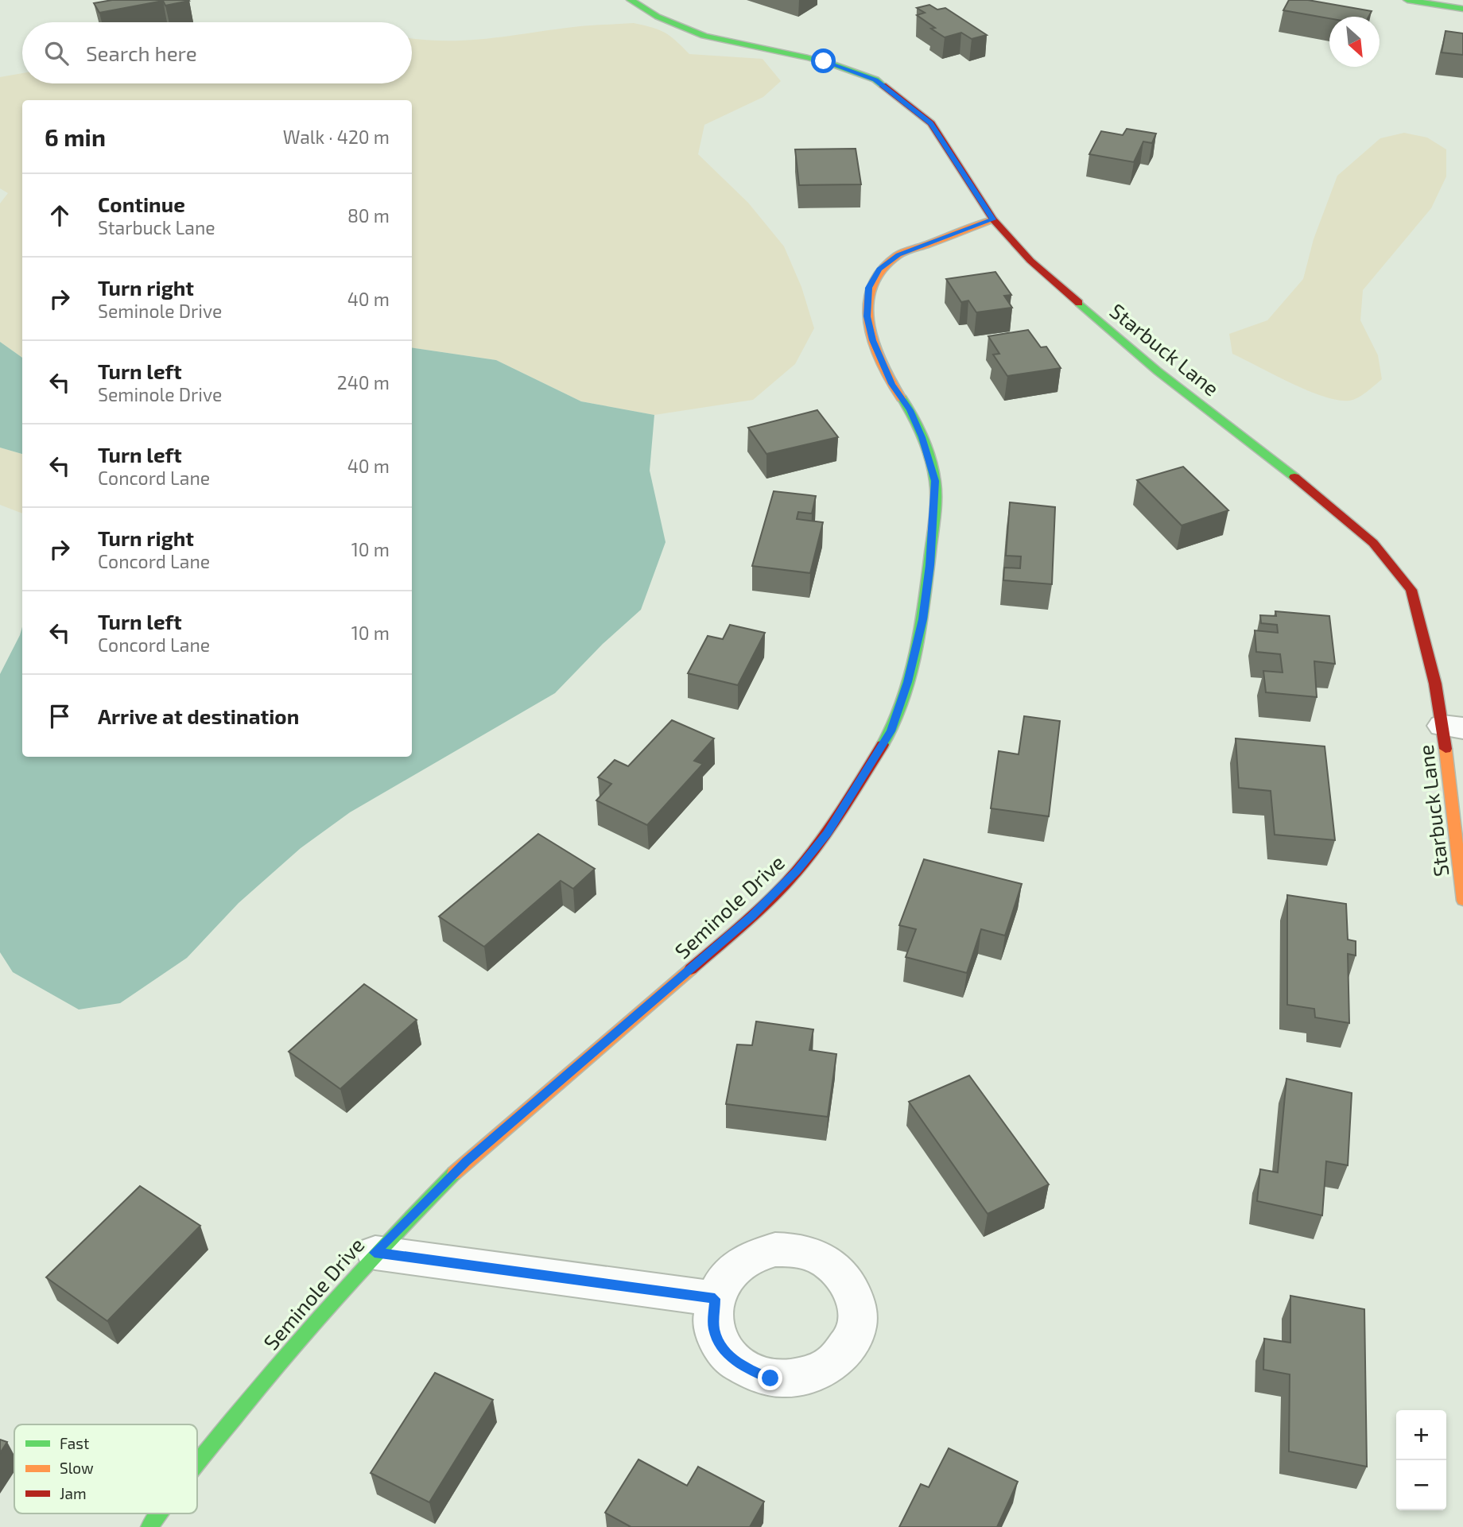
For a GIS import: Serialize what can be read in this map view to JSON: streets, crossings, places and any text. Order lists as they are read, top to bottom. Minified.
{"streets":{"street":["Starbuck Lane","Seminole Drive"]},"crossings":[["Starbuck Lane","Seminole Drive"]],"legend":["Fast","Slow","Jam"],"north":"bottom right","page":{"search":"Search here","heading":["6 min","Walk · 420 m"],"list":[["Continue","Starbuck Lane","80 m"],["Turn right","Seminole Drive","40 m"],["Turn left","Seminole Drive","240 m"],["Turn left","Concord Lane","40 m"],["Turn right","Concord Lane","10 m"],["Turn left","Concord Lane","10 m"],"Arrive at destination"],"map_buttons":["+","−"]}}
